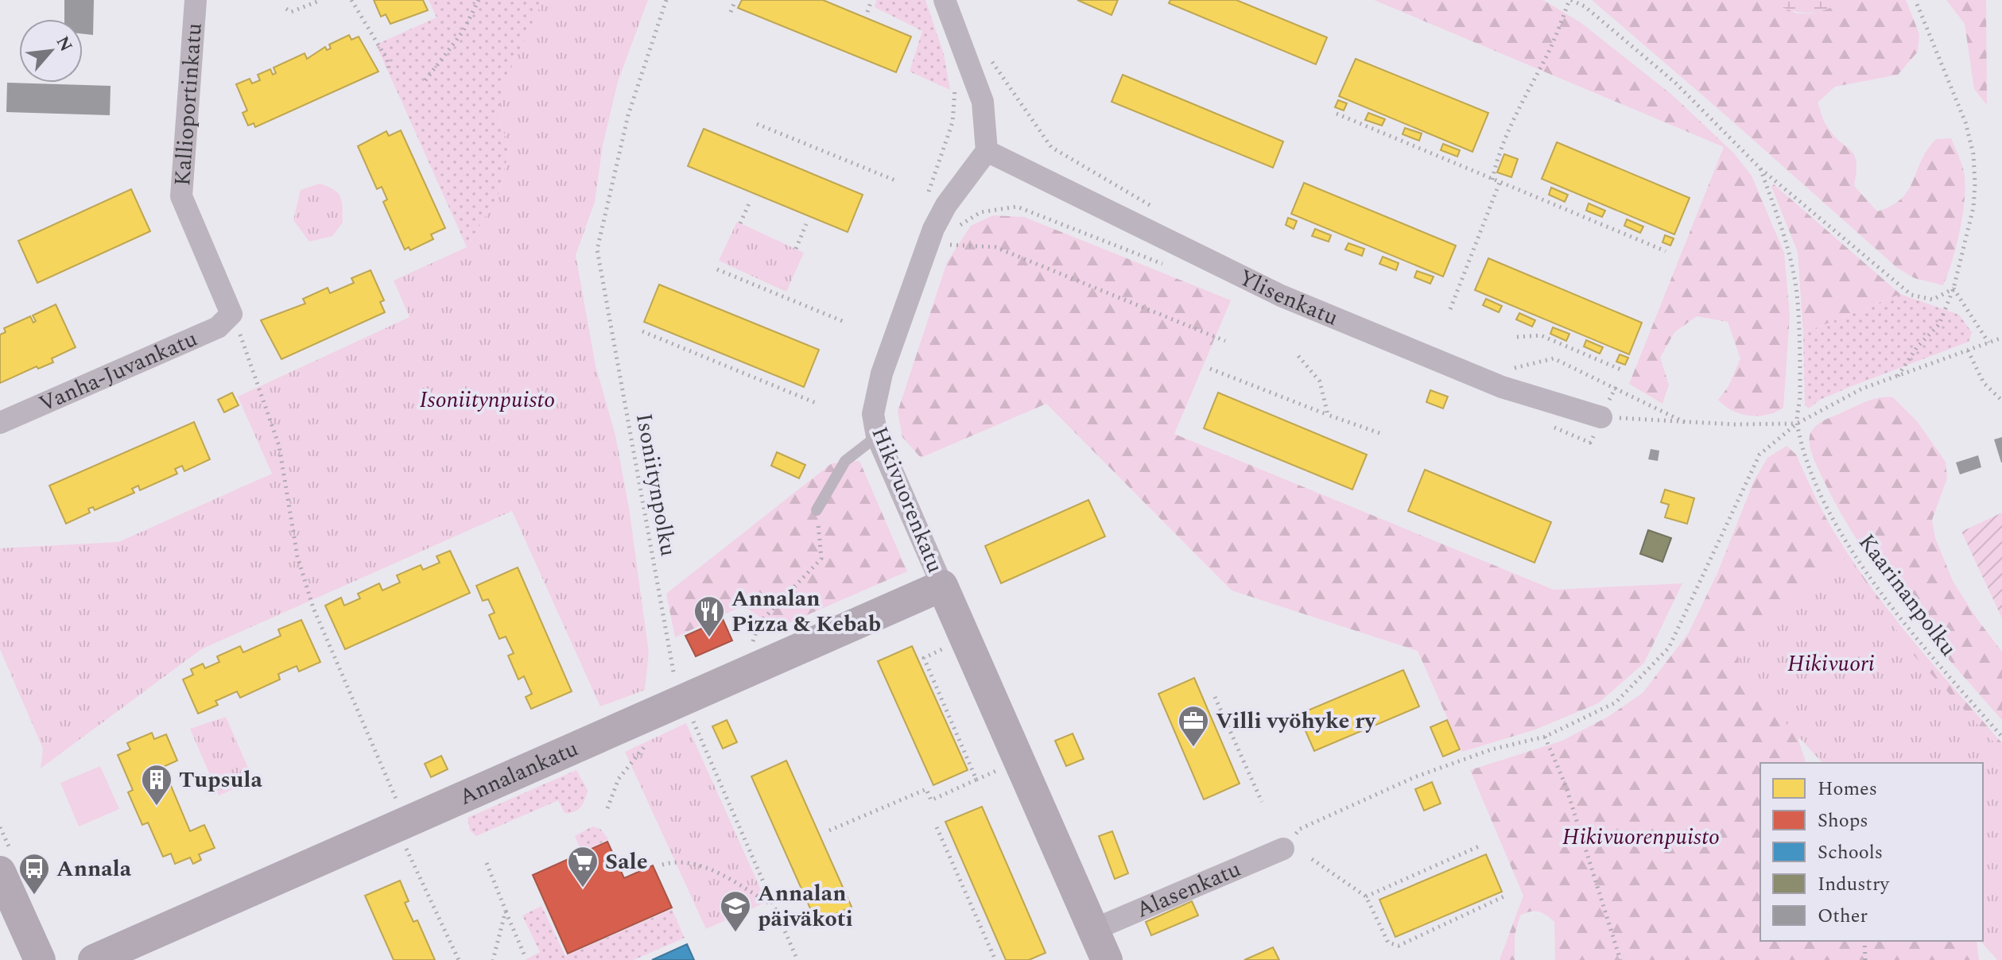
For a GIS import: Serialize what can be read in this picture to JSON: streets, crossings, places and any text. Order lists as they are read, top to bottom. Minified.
{"streets":{"street":["Kallioportinkatu","Ylisenkatu","Vanha-Juvankatu","Hikivuorenkatu","Annalankatu","Alasenkatu"],"path":["Isoniitynpolku","Kaarinanpolku"]},"crossings":[["Kallioportinkatu","Vanha-Juvankatu"],["Ylisenkatu","Hikivuorenkatu"],["Isoniitynpolku","Annalankatu"],["Hikivuorenkatu","Annalankatu"],["Hikivuorenkatu","Alasenkatu"]],"parks":["Isoniitynpuisto","Hikivuori","Hikivuorenpuisto"],"places":{"restaurant":["Annalan Pizza & Kebab"],"office":["Villi vyöhyke ry"],"building":["Tupsula"],"supermarket":["Sale"],"bus stop":["Annala"],"school or university":["Annalan päiväkoti"]},"legend":["Homes","Shops","Schools","Industry","Other"],"north":"top right"}
